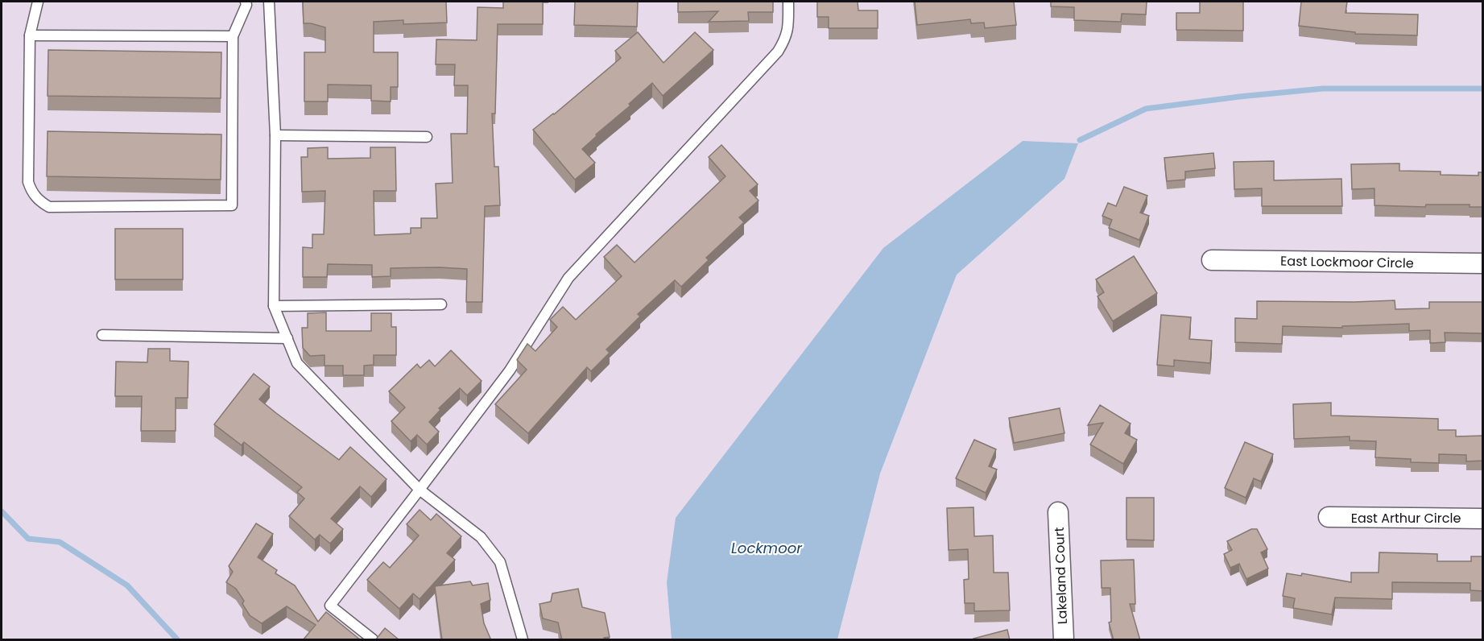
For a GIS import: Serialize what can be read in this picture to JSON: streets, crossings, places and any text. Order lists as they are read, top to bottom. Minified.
{"streets":{"street":["East Lockmoor Circle","East Arthur Circle","Lakeland Court"]},"water":["Lockmoor"]}
